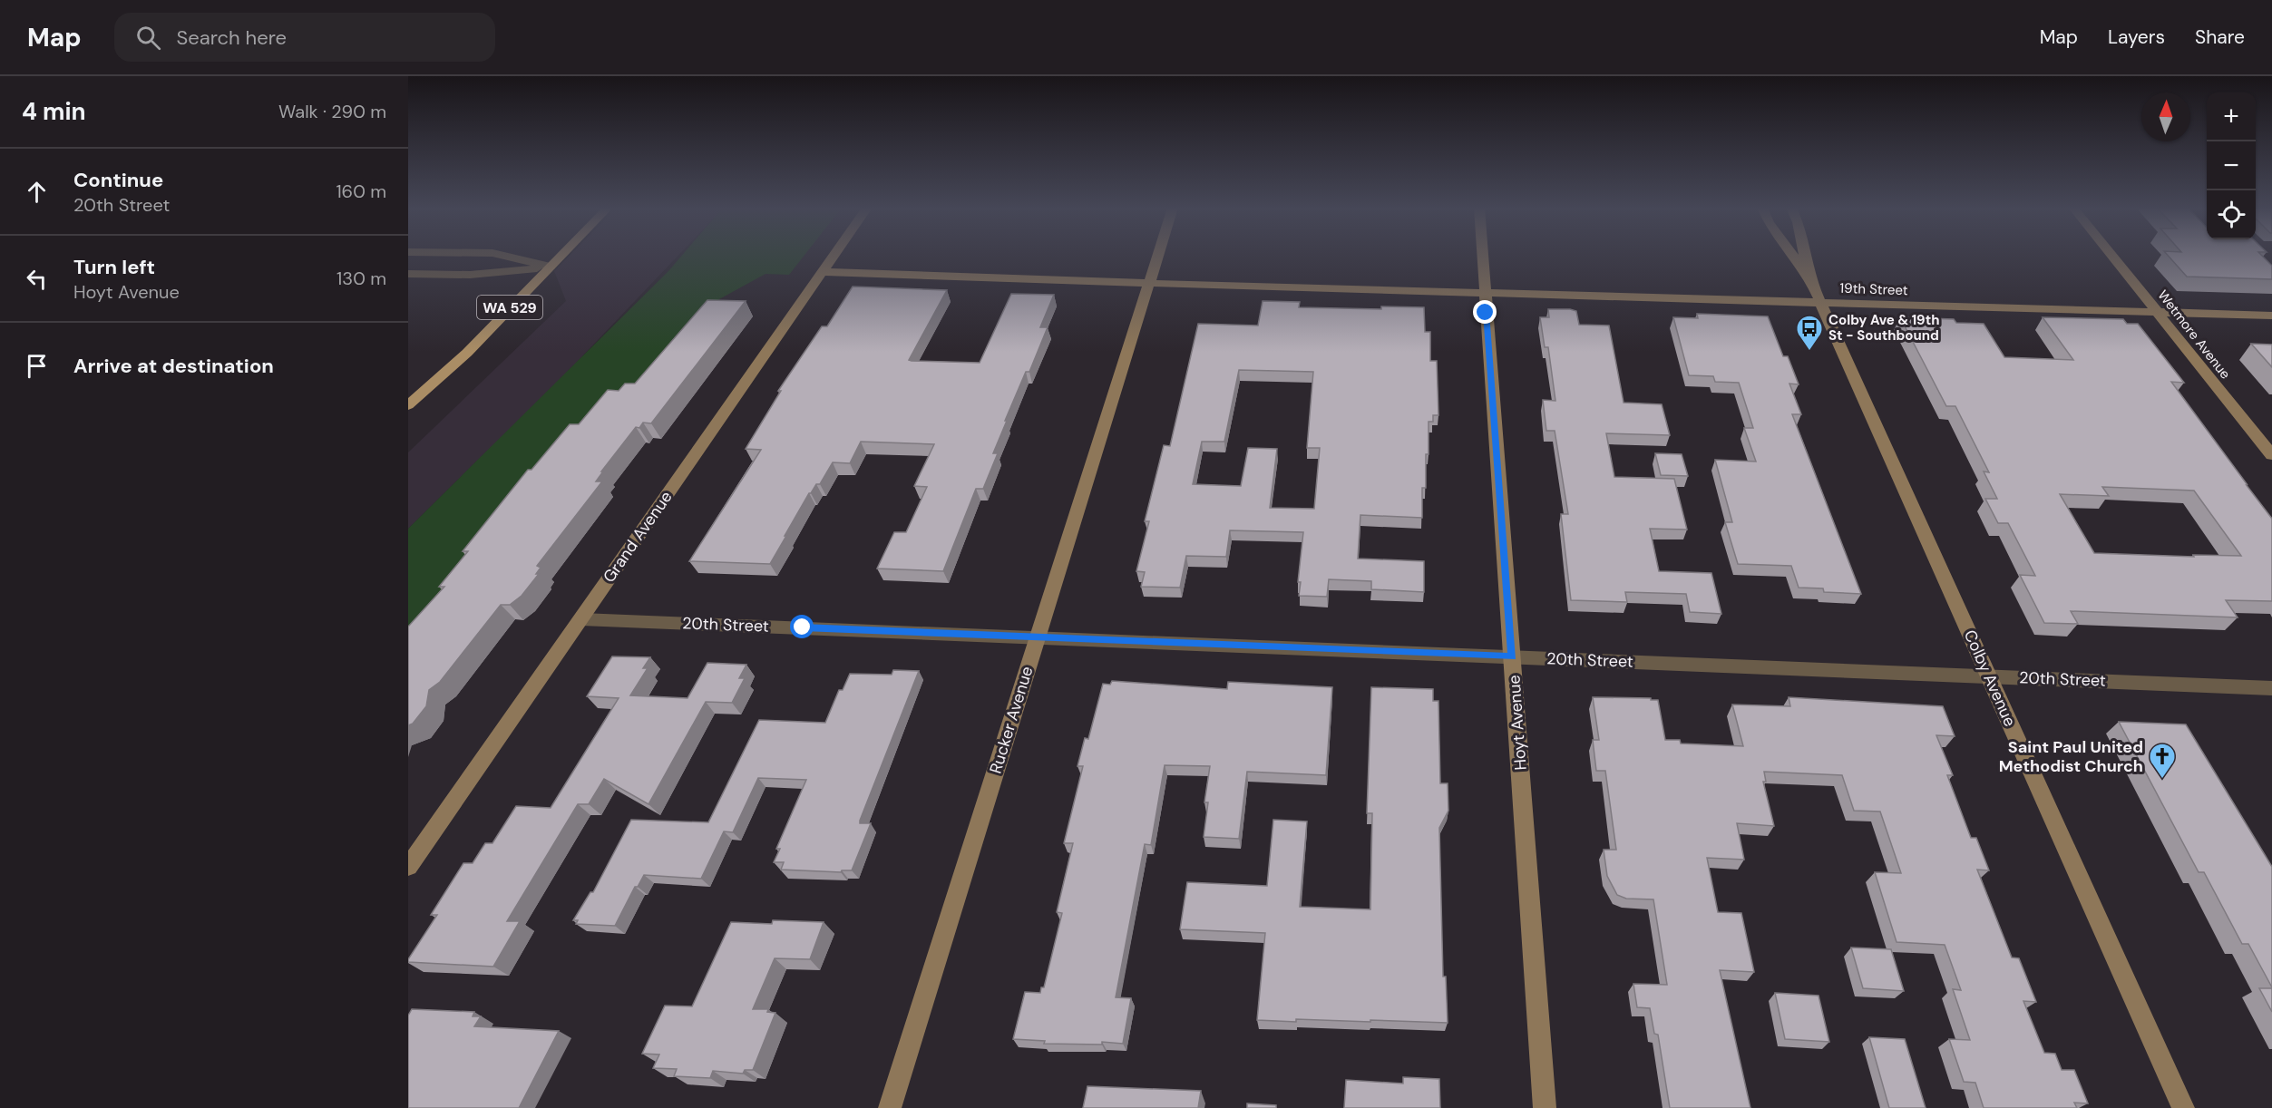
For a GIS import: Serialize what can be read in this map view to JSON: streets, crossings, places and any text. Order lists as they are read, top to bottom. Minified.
{"streets":{"main road":["WA 529"],"street":["19th Street","Wetmore Avenue","Grand Avenue","20th Street","Colby Avenue","Rucker Avenue","Hoyt Avenue"]},"crossings":[["19th Street","Wetmore Avenue"],["19th Street","Grand Avenue"],["19th Street","Colby Avenue"],["19th Street","Rucker Avenue"],["19th Street","Hoyt Avenue"],["Grand Avenue","20th Street"],["20th Street","Colby Avenue"],["20th Street","Rucker Avenue"],["20th Street","Hoyt Avenue"]],"places":{"bus stop":["Colby Ave & 19th St - Southbound"],"church":["Saint Paul United Methodist Church"]},"north":"top","page":{"header":"Map","search":"Search here","nav":["Map","Layers","Share"],"heading":["4 min","Walk · 290 m"],"map_buttons":["+","−"],"list":[["Continue","20th Street","160 m"],["Turn left","Hoyt Avenue","130 m"],"Arrive at destination"]}}
